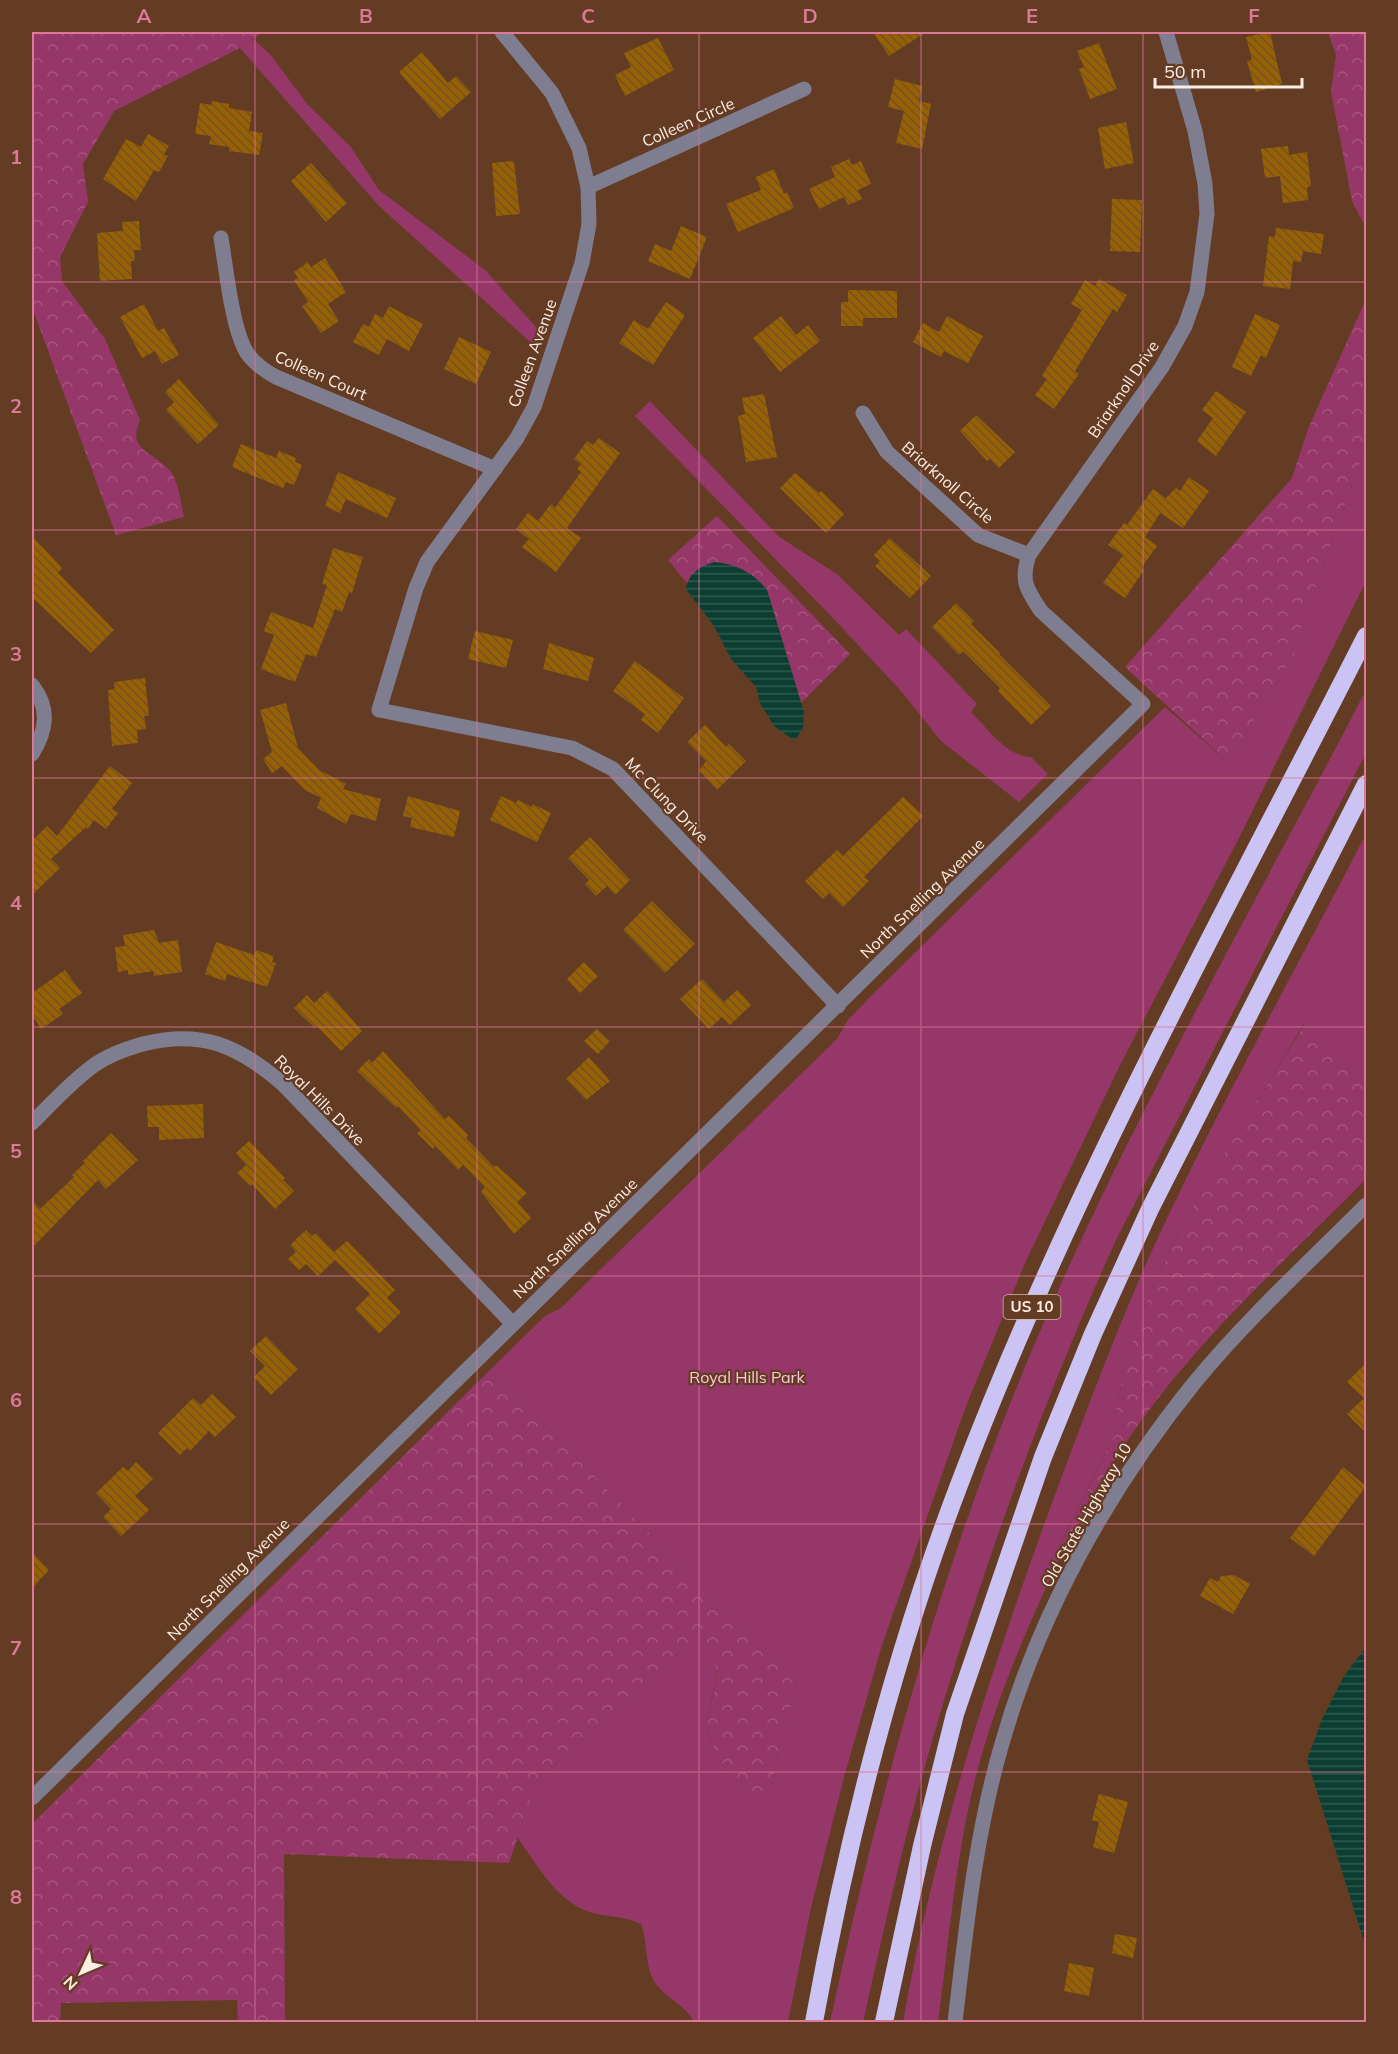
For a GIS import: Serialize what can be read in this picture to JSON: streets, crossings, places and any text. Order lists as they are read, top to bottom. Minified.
{"streets":{"highway":["US 10"],"street":["Colleen Circle","Colleen Avenue","Colleen Court","Briarknoll Drive","Briarknoll Circle","Mc Clung Drive","North Snelling Avenue","Royal Hills Drive","Old State Highway 10"]},"crossings":[["Colleen Circle","Colleen Avenue"],["Colleen Avenue","Colleen Court"],["Colleen Avenue","Mc Clung Drive"],["Briarknoll Drive","Briarknoll Circle"],["Briarknoll Drive","North Snelling Avenue"],["Mc Clung Drive","North Snelling Avenue"],["North Snelling Avenue","Royal Hills Drive"]],"parks":["Royal Hills Park"],"scale_bar":"50 m","north":"bottom left","grid":{"columns":["A","B","C","D","E","F"],"rows":["1","2","3","4","5","6","7","8"]}}
